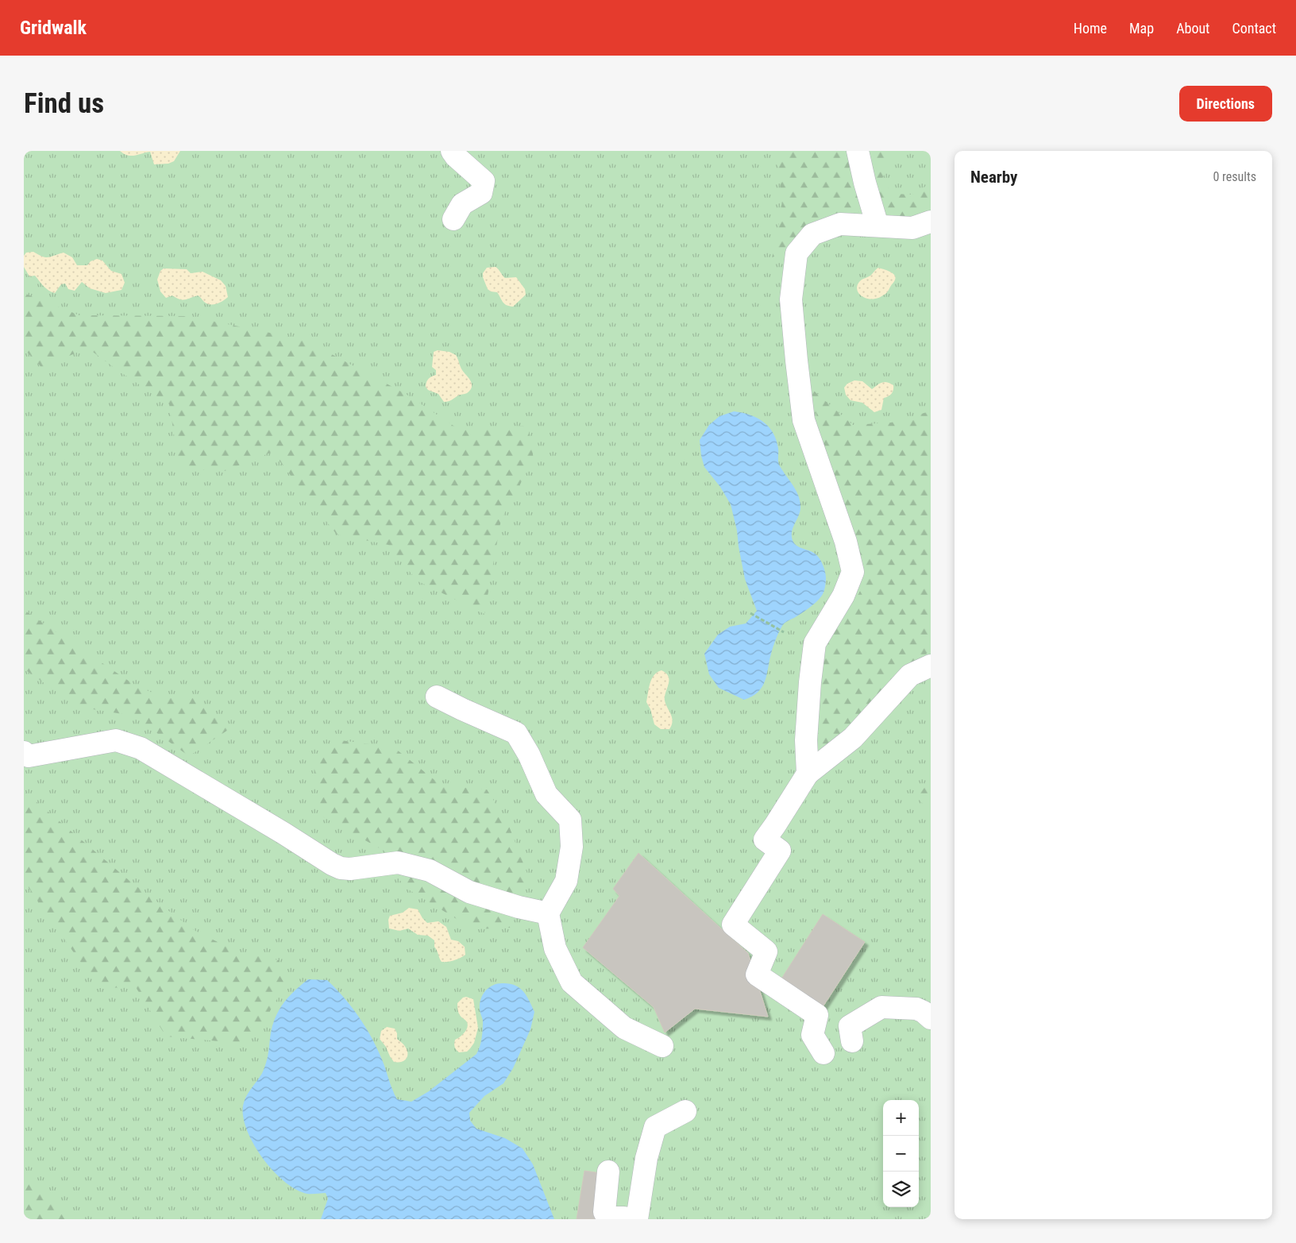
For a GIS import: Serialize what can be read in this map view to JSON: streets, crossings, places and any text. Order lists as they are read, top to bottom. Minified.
{"page":{"header":"Gridwalk","nav":["Home","Map","About","Contact"],"buttons":"Directions","title":"Find us","heading":["Nearby","0 results"],"map_buttons":["+","−"]}}
